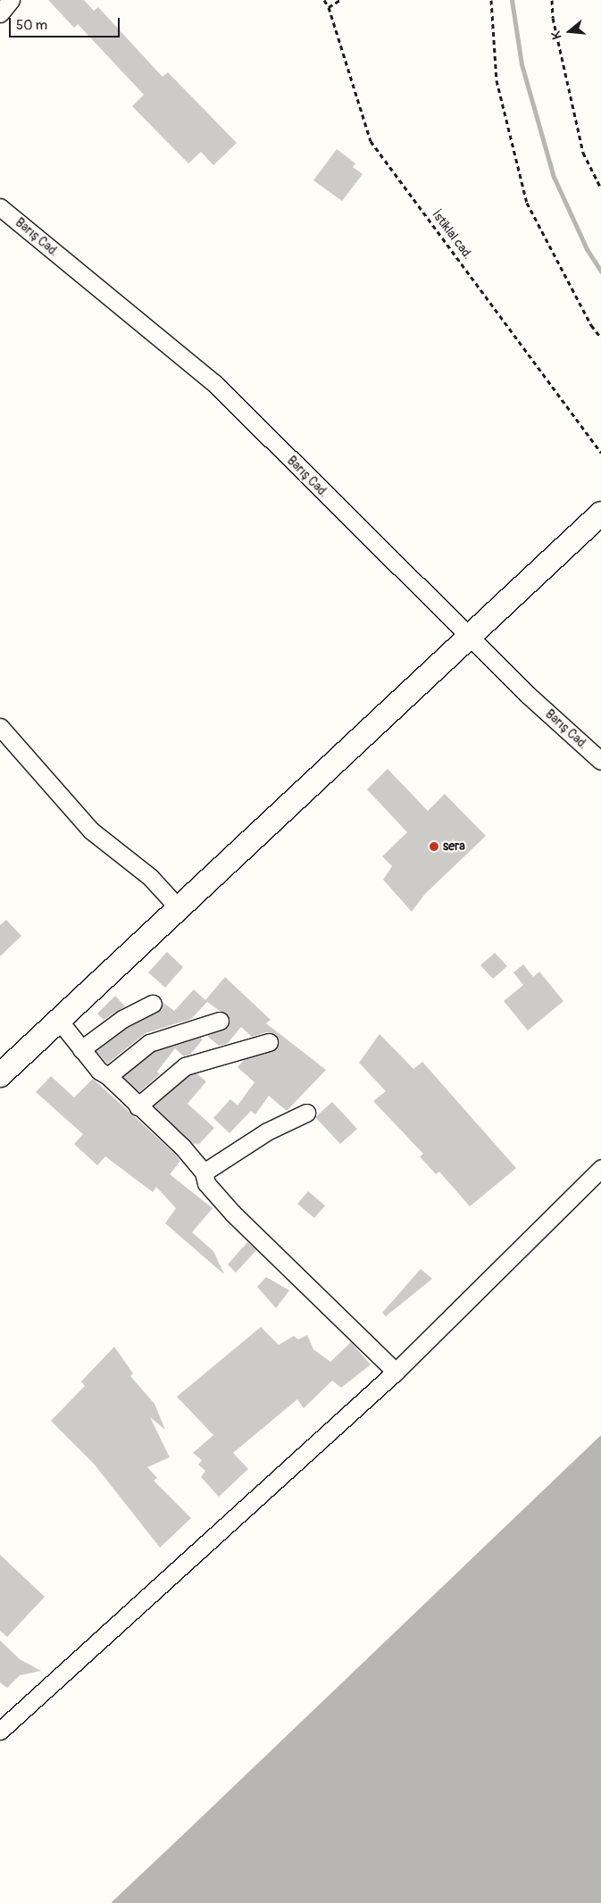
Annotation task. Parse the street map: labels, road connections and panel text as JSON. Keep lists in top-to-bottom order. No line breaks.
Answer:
{"streets":{"street":["Barış Cad."],"path":["İstiklal cad."]},"places":["sera"],"scale_bar":"50 m","north":"left"}
